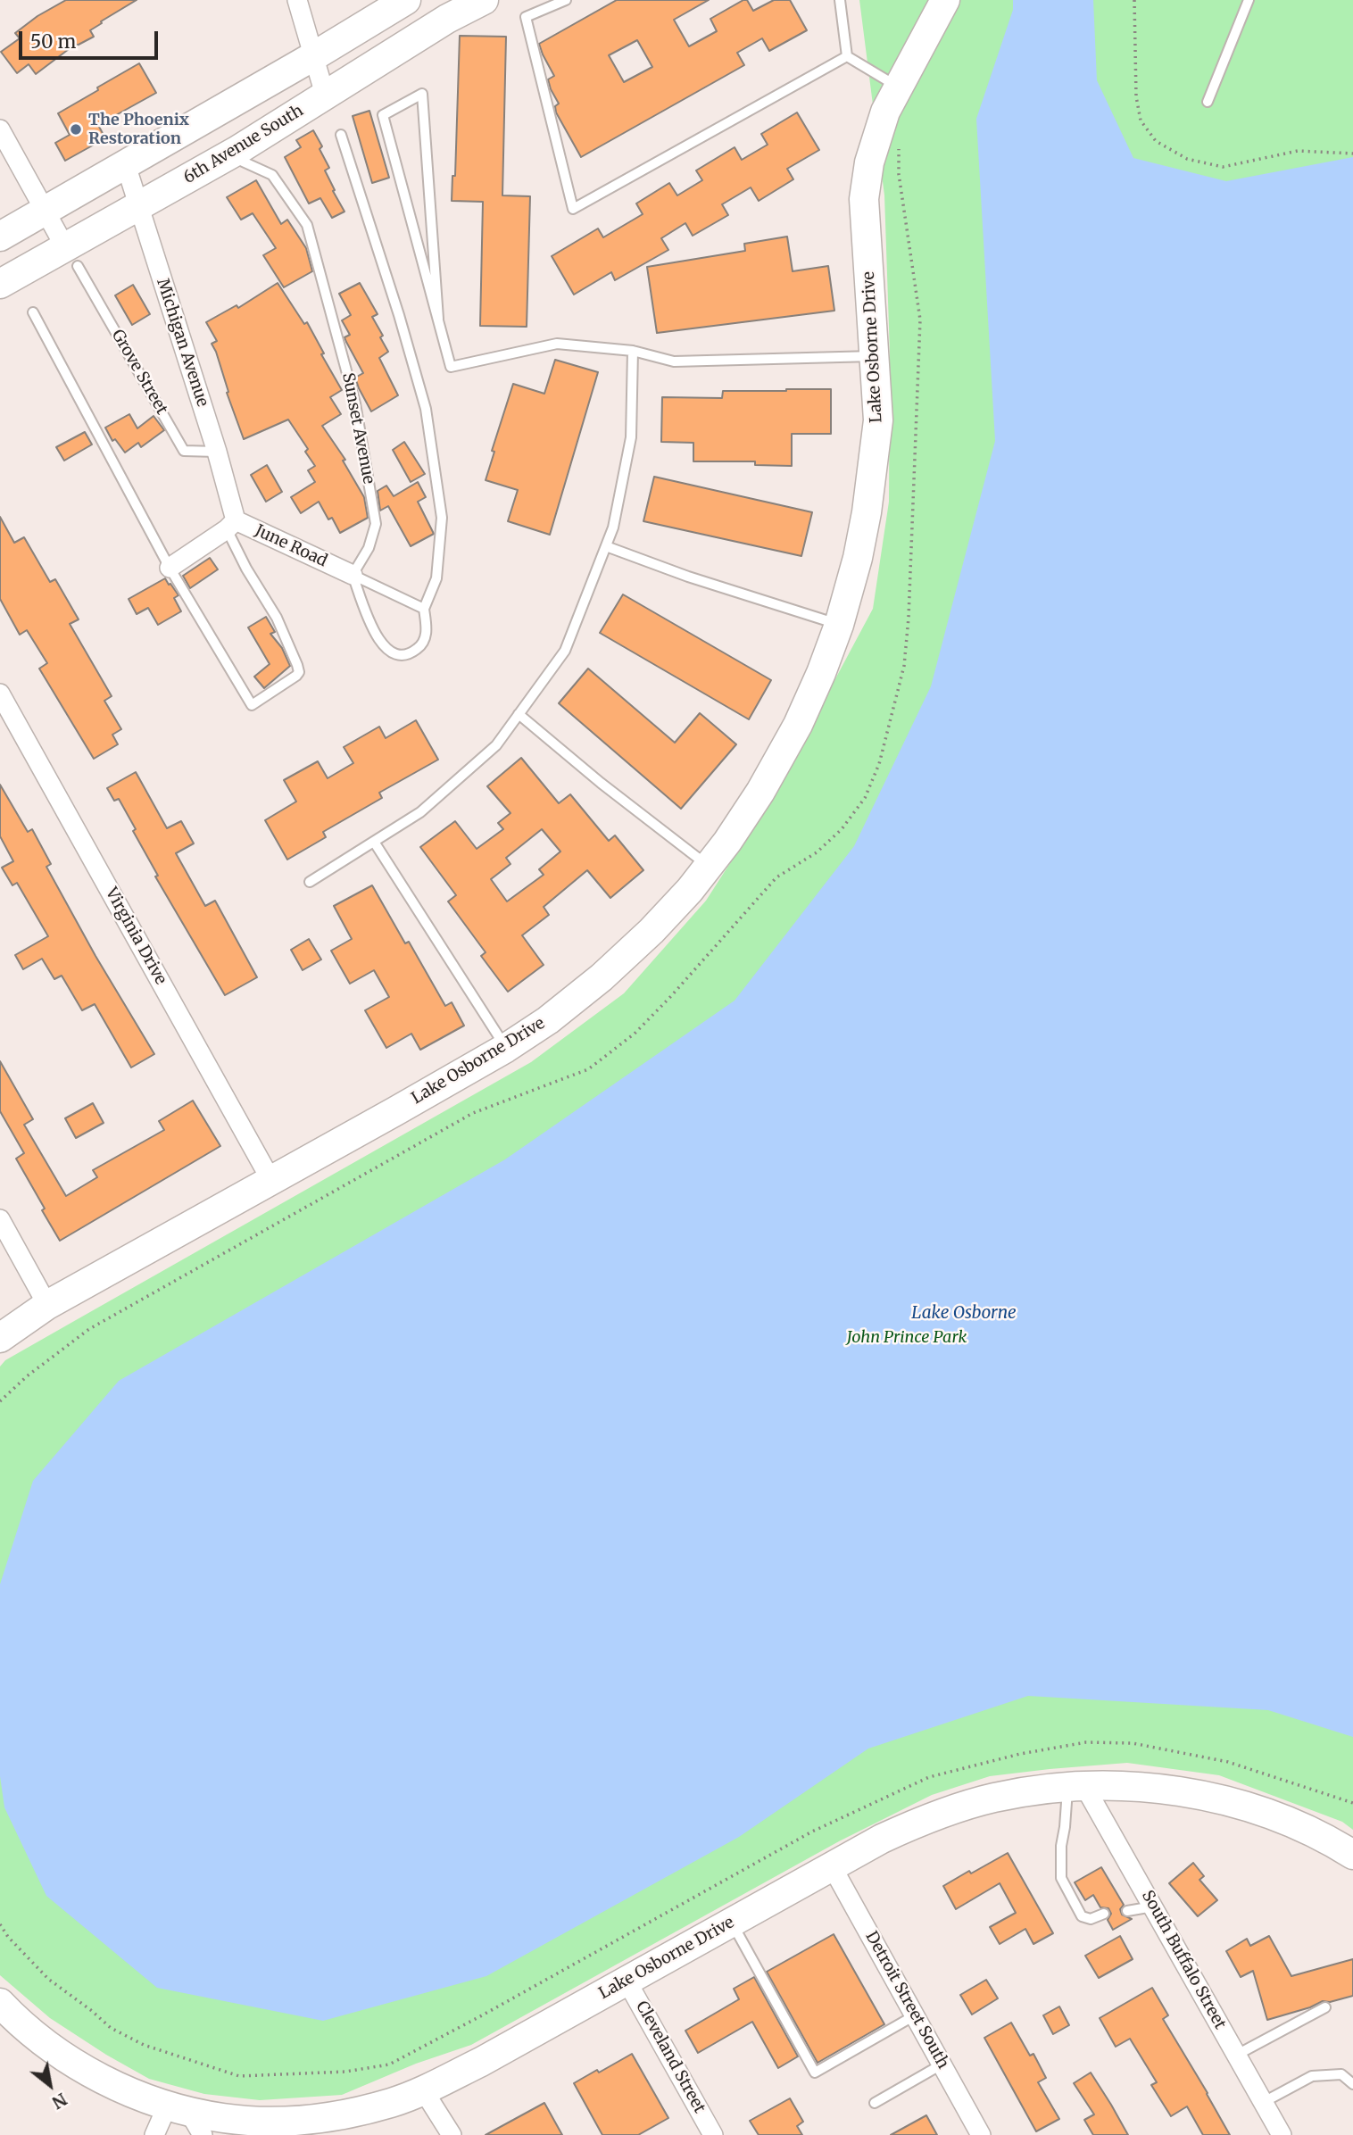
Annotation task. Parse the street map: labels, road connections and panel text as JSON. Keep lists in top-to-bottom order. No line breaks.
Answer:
{"streets":{"street":["6th Avenue South","Michigan Avenue","Lake Osborne Drive","Grove Street","June Road","Virginia Drive","South Buffalo Street","Detroit Street South","Cleveland Street"],"lane":["Sunset Avenue"]},"crossings":[["6th Avenue South","Michigan Avenue"],["6th Avenue South","Grove Street"],["6th Avenue South","Sunset Avenue"],["Michigan Avenue","Grove Street"],["Michigan Avenue","June Road"],["Lake Osborne Drive","Virginia Drive"],["Lake Osborne Drive","South Buffalo Street"],["Lake Osborne Drive","Detroit Street South"],["Lake Osborne Drive","Cleveland Street"],["Sunset Avenue","June Road"]],"water":["Lake Osborne"],"parks":["John Prince Park"],"places":["The Phoenix Restoration"],"scale_bar":"50 m","north":"bottom right"}
